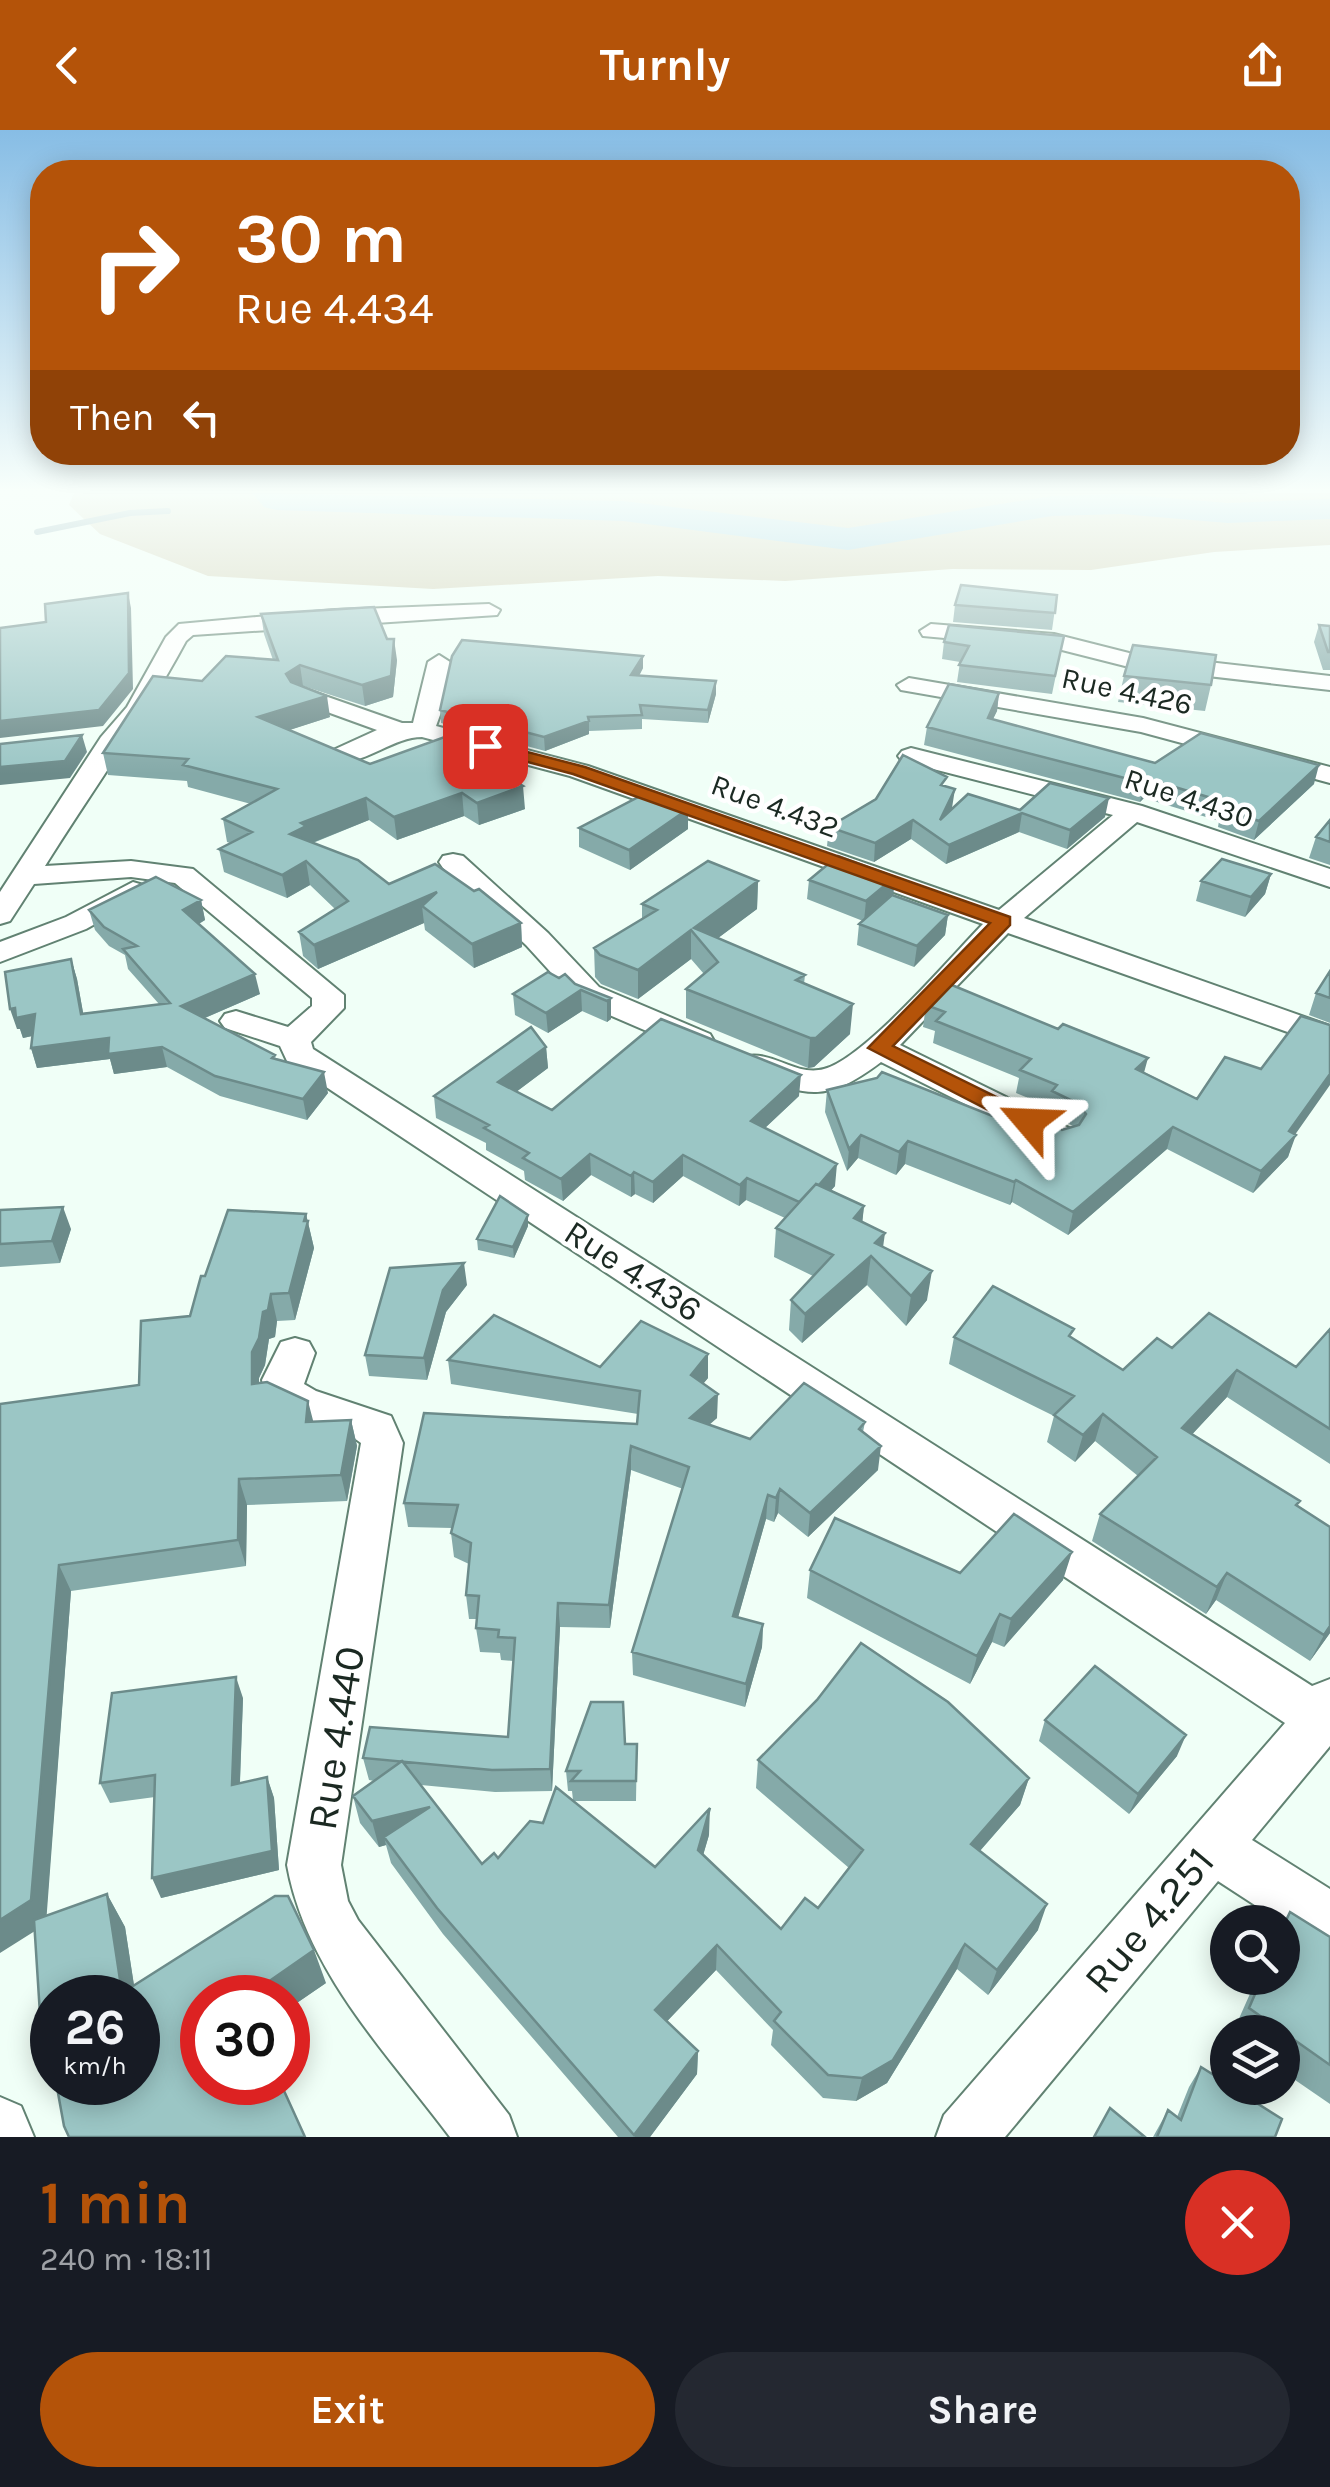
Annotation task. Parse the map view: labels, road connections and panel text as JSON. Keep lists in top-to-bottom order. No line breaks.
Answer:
{"streets":{"street":["Rue 4.426","Rue 4.430","Rue 4.432","Rue 4.436","Rue 4.440","Rue 4.251"]},"crossings":[["Rue 4.436","Rue 4.251"]],"page":{"header":"Turnly","turn":["30 m","Rue 4.434"],"then":"Then","speed":"26 km/h","limit":"30","heading":["1 min","240 m · 18:11"],"buttons":["Exit","Share"]}}
